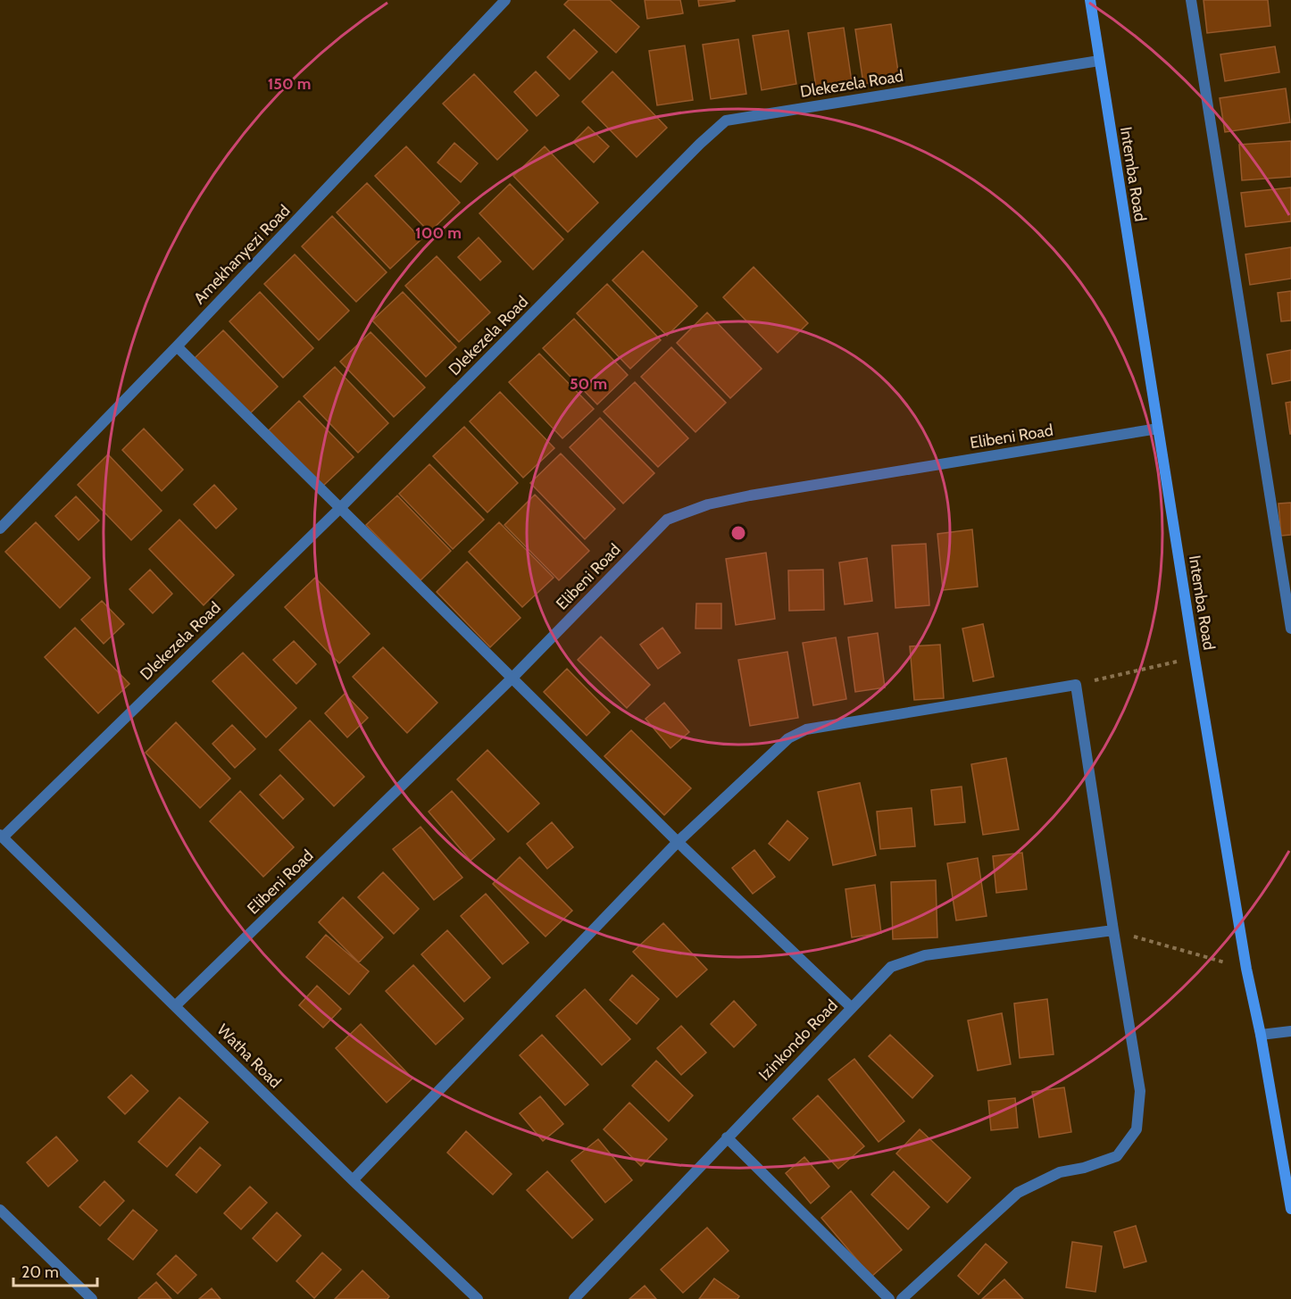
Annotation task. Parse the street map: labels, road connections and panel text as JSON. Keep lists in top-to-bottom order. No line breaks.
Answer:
{"streets":{"street":["Dlekezela Road","Intemba Road","Amekhanyezi Road","Elibeni Road","Izinkondo Road","Watha Road"]},"crossings":[["Dlekezela Road","Intemba Road"],["Dlekezela Road","Watha Road"],["Intemba Road","Elibeni Road"],["Elibeni Road","Watha Road"]],"scale_bar":"20 m","rings":["150 m","100 m","50 m"]}
